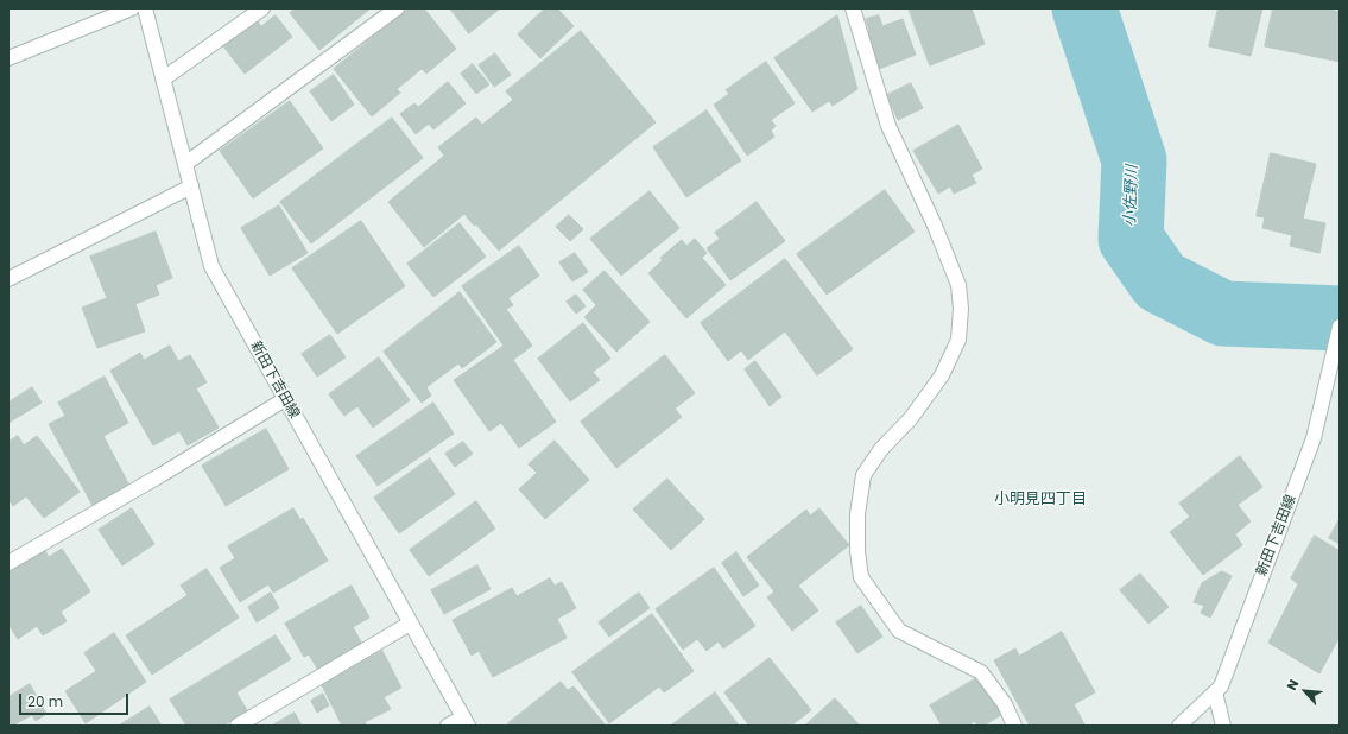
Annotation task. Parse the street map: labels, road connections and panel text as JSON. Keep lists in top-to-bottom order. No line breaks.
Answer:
{"streets":{"main road":["新田下吉田線"]},"districts":["小明見四丁目"],"water":["小佐野川"],"scale_bar":"20 m","north":"top left"}
